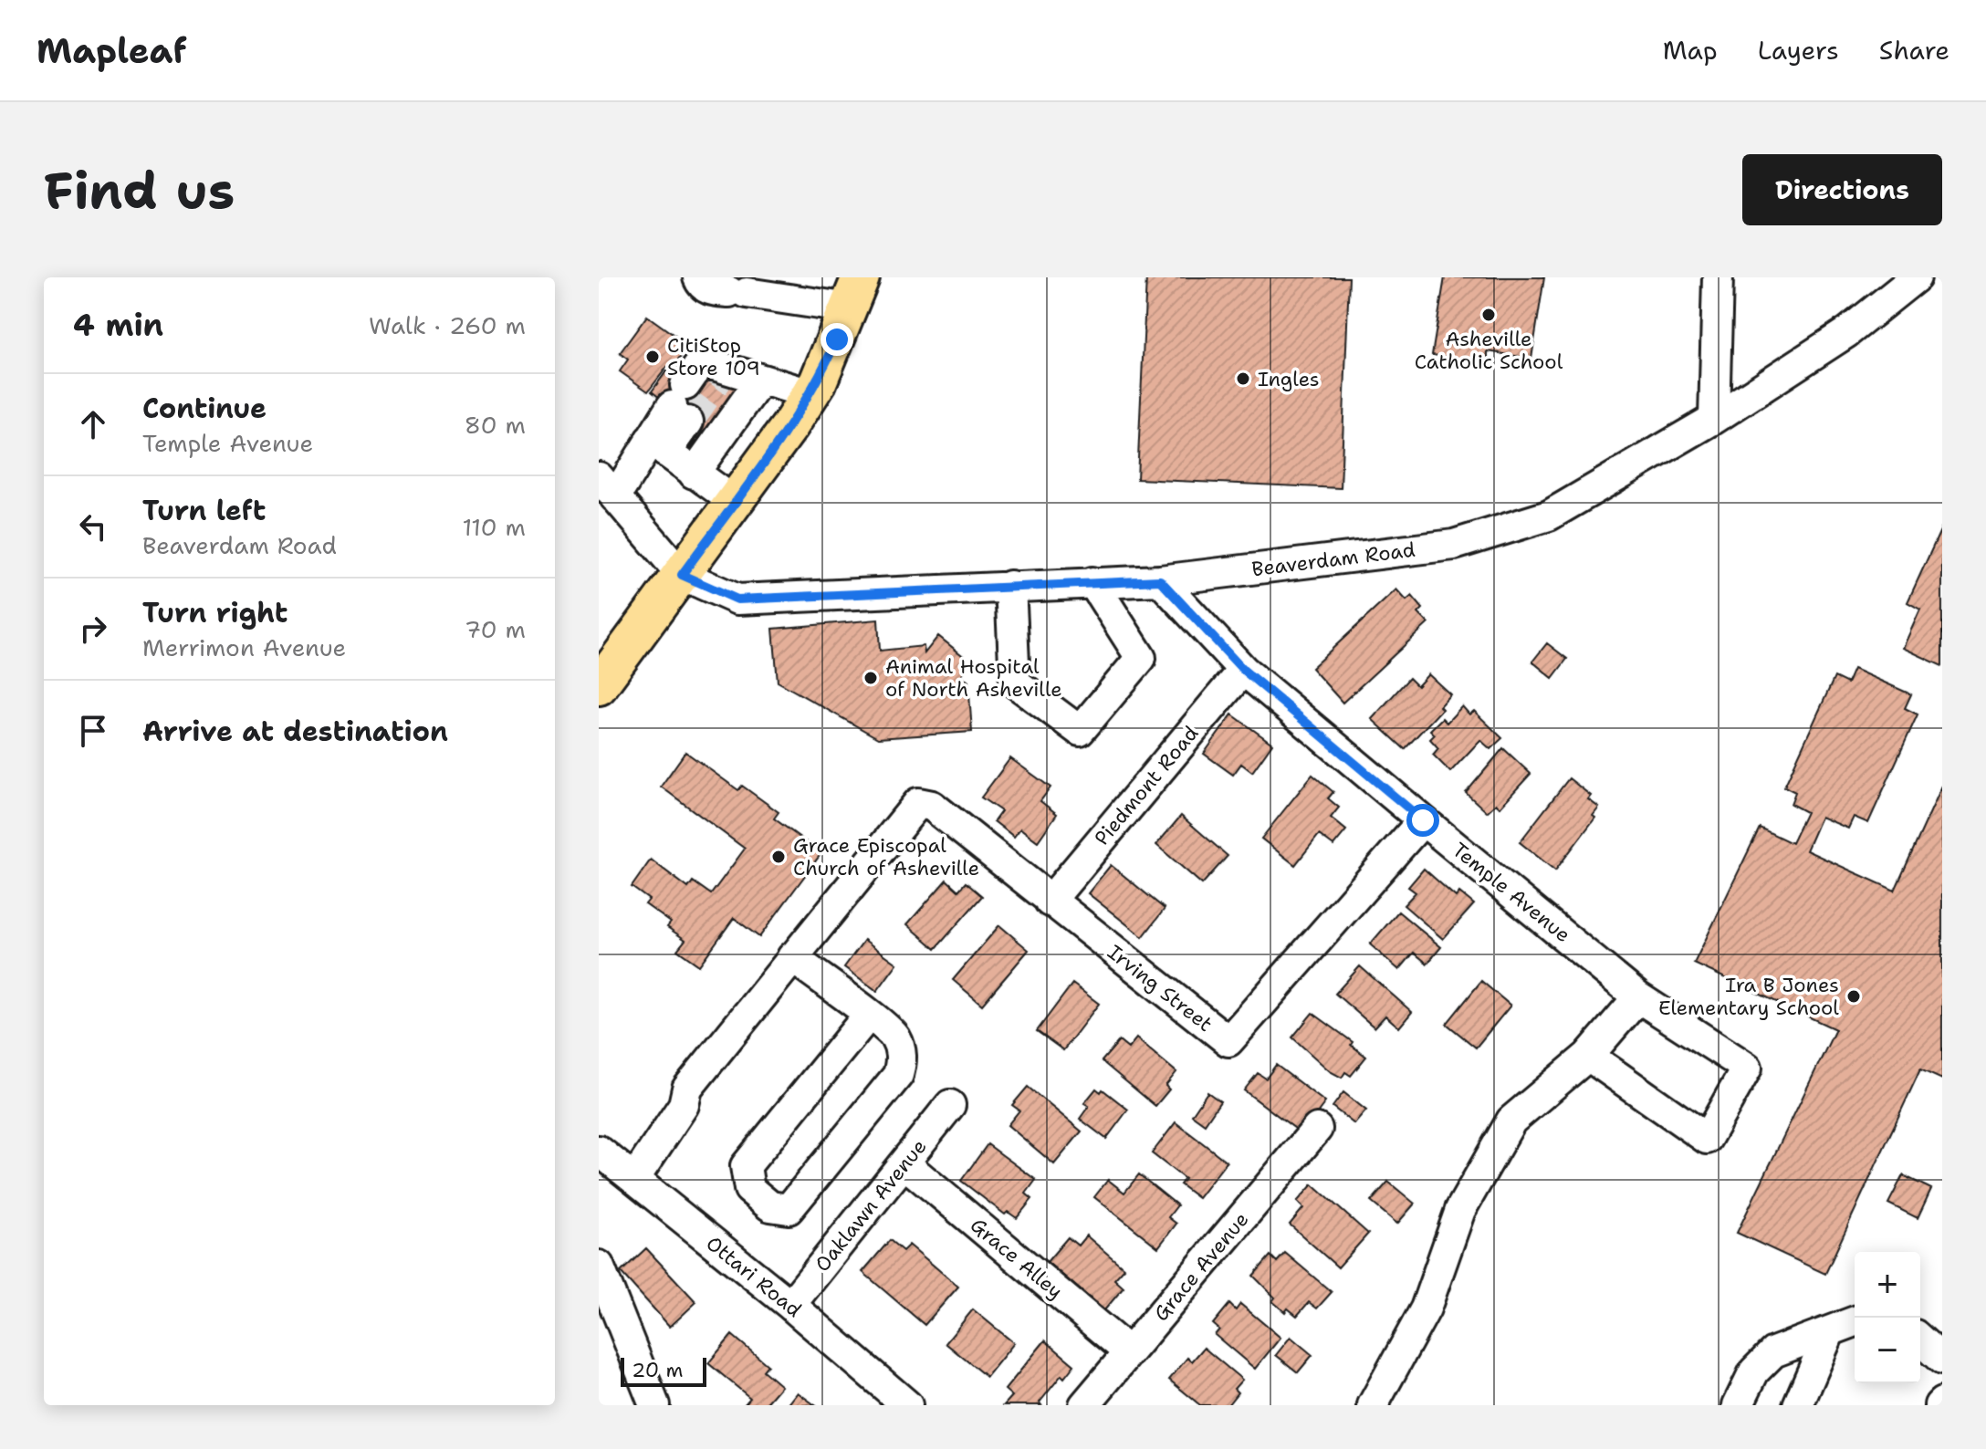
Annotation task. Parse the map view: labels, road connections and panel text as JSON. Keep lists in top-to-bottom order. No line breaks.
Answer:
{"streets":{"street":["Beaverdam Road","Piedmont Road","Temple Avenue","Irving Street","Oaklawn Avenue","Grace Alley","Grace Avenue","Ottari Road"]},"crossings":[["Beaverdam Road","Temple Avenue"],["Piedmont Road","Temple Avenue"],["Piedmont Road","Irving Street"],["Temple Avenue","Irving Street"],["Oaklawn Avenue","Grace Alley"],["Oaklawn Avenue","Ottari Road"],["Grace Alley","Grace Avenue"]],"places":["Asheville Catholic School","CitiStop Store 109","Ingles","Animal Hospital of North Asheville","Grace Episcopal Church of Asheville","Ira B Jones Elementary School"],"scale_bar":"20 m","page":{"header":"Mapleaf","nav":["Map","Layers","Share"],"buttons":"Directions","title":"Find us","heading":["4 min","Walk · 260 m"],"list":[["Continue","Temple Avenue","80 m"],["Turn left","Beaverdam Road","110 m"],["Turn right","Merrimon Avenue","70 m"],"Arrive at destination"],"map_buttons":["+","−"],"scale":"20 m"}}
